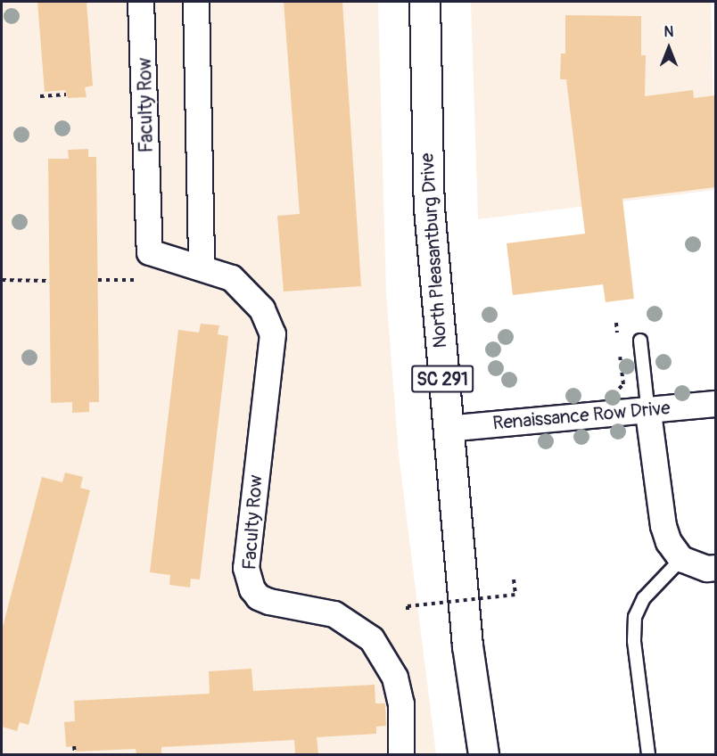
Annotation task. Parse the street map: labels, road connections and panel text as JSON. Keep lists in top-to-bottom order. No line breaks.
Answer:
{"streets":{"main road":["North Pleasantburg Drive","SC 291"],"street":["Faculty Row","Renaissance Row Drive"]},"crossings":[["North Pleasantburg Drive","Renaissance Row Drive"]],"north":"top"}
